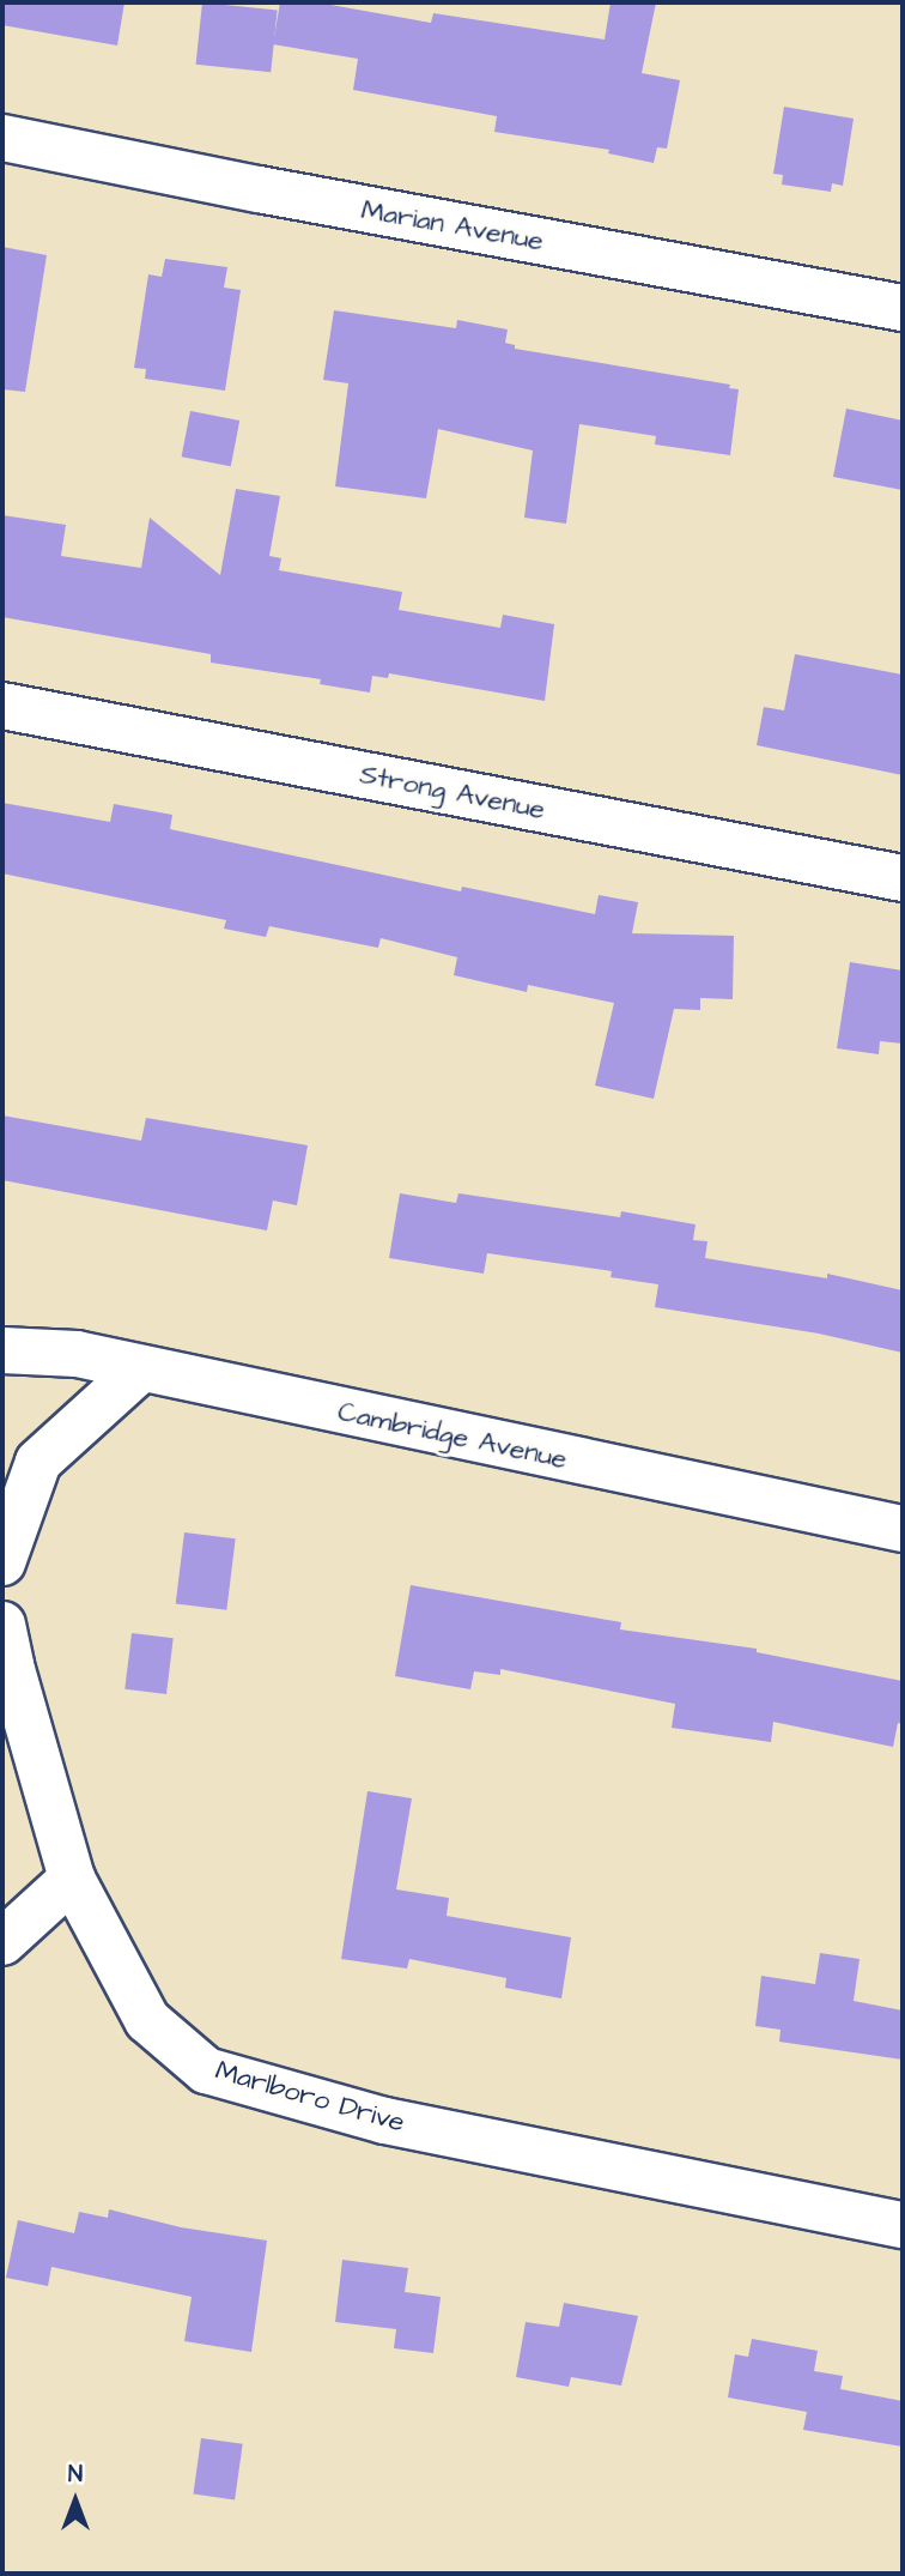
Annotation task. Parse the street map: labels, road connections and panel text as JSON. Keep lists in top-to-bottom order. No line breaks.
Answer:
{"streets":{"street":["Marian Avenue","Strong Avenue","Cambridge Avenue","Marlboro Drive"]},"north":"top"}
